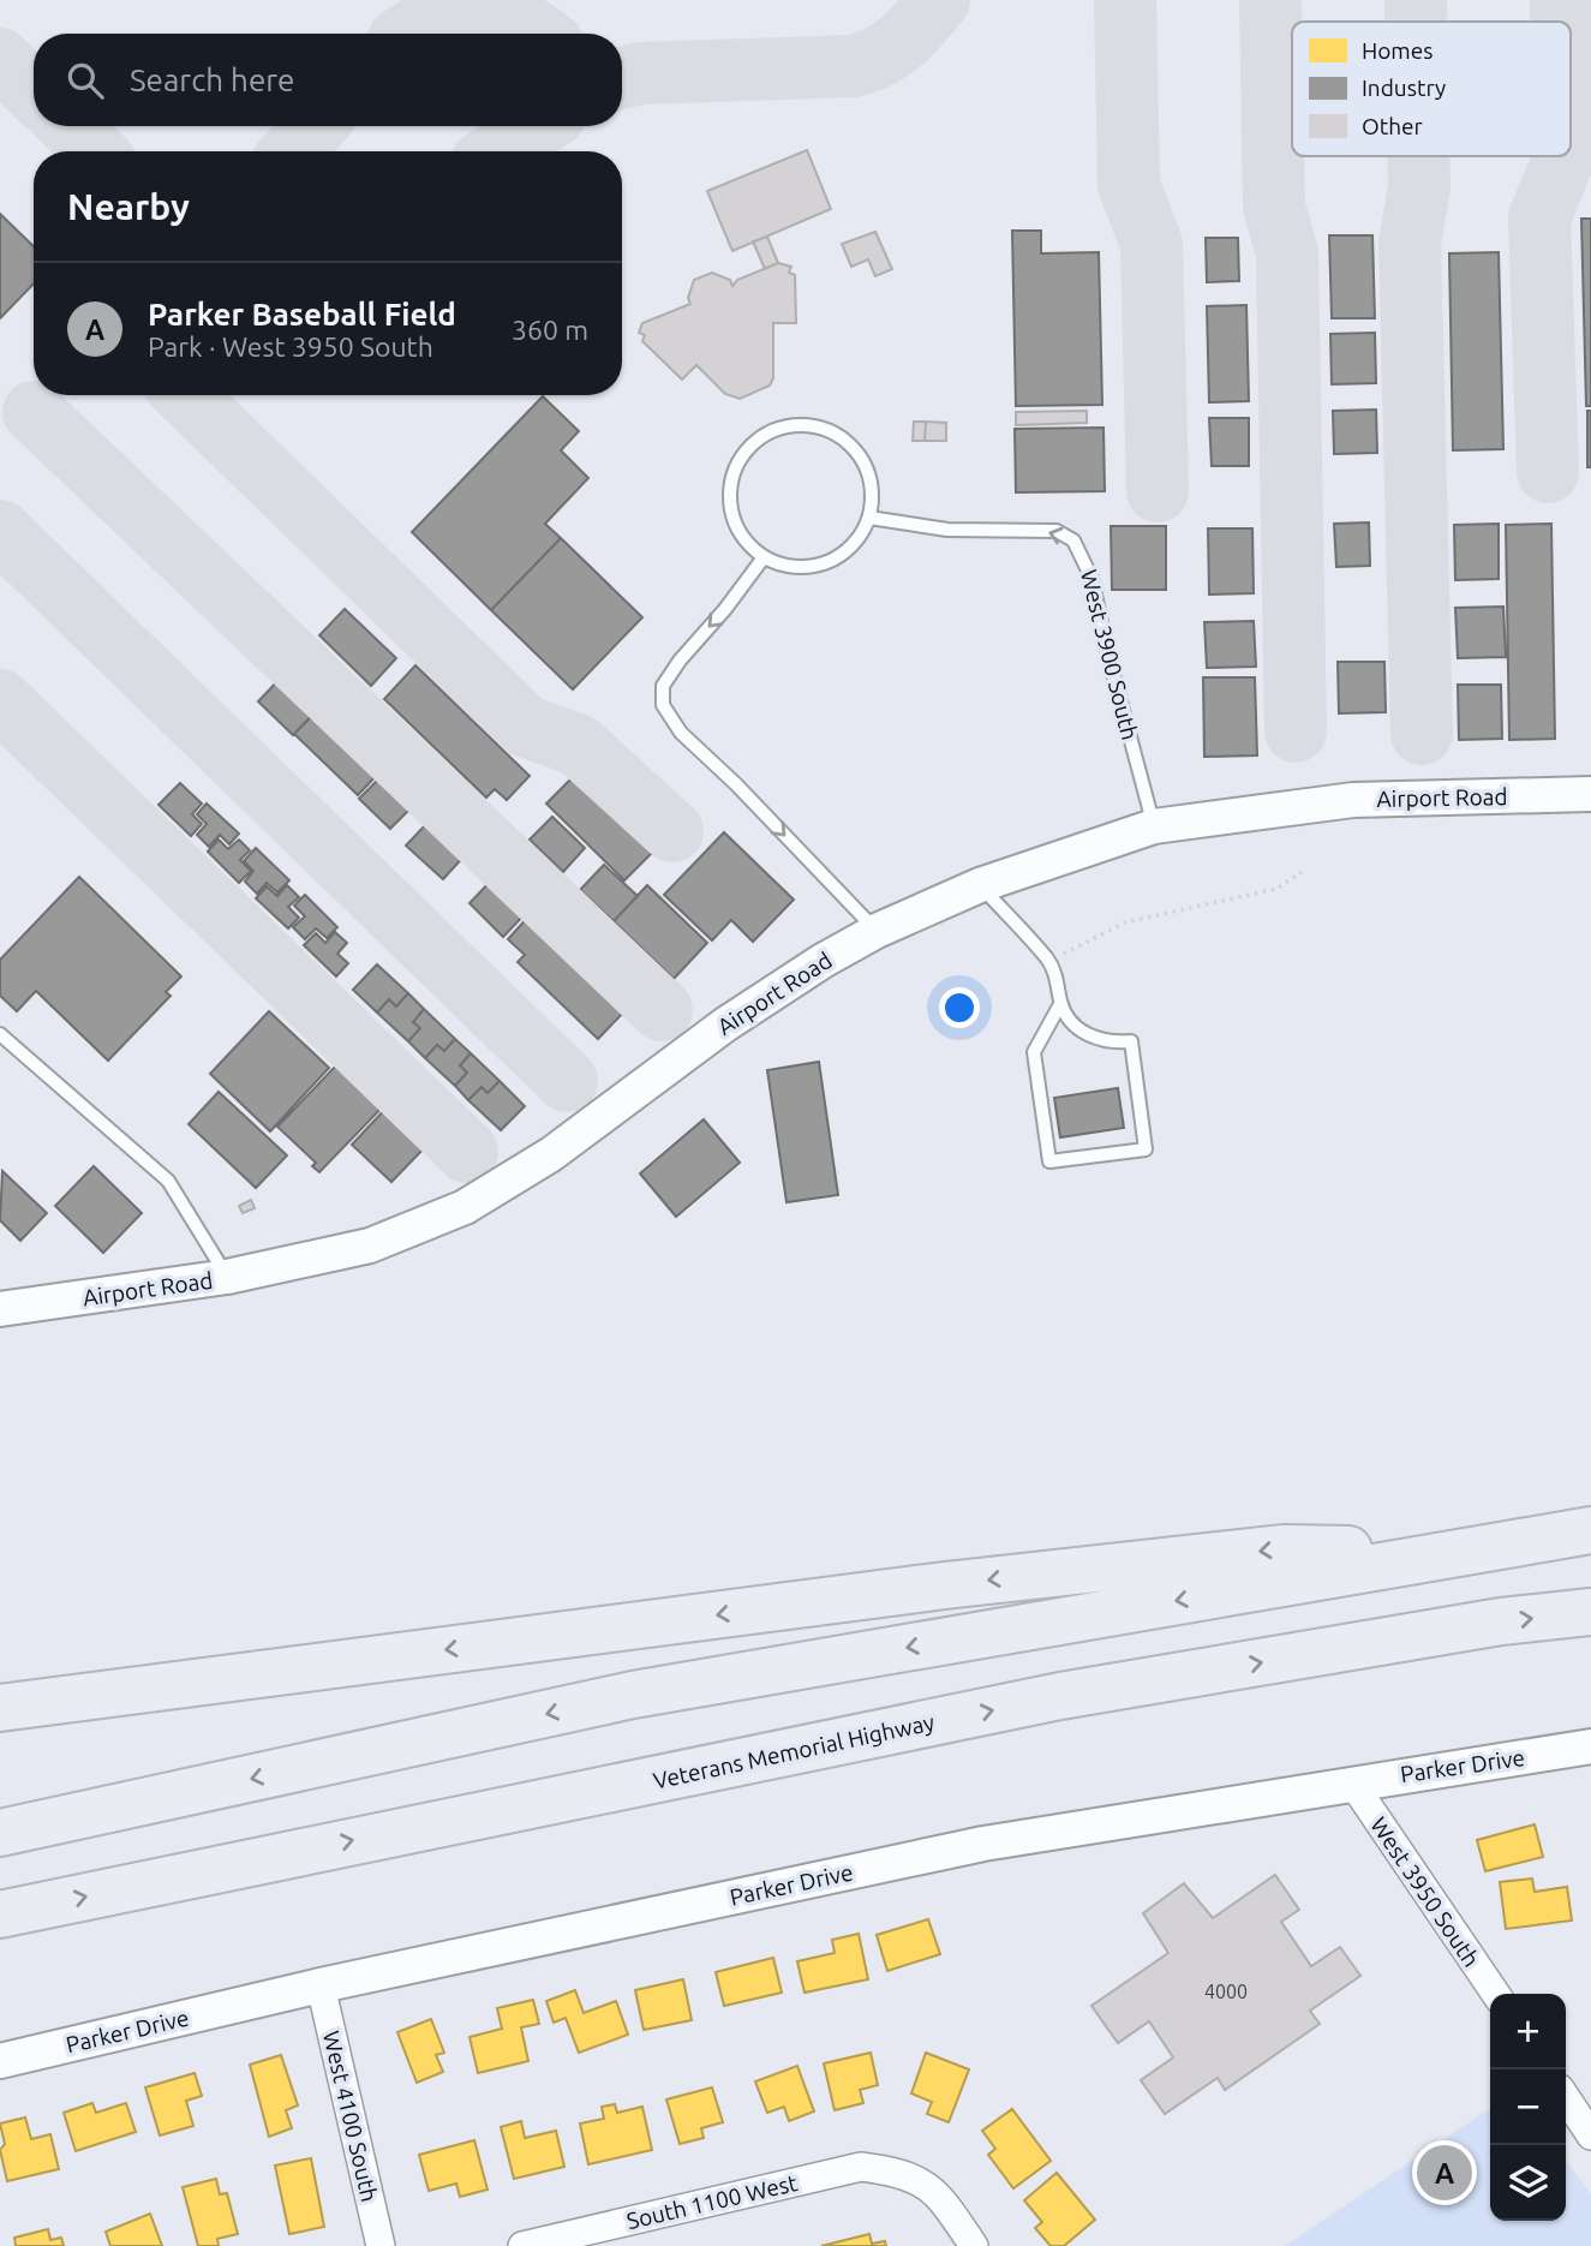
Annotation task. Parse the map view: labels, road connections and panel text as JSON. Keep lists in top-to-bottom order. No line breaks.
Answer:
{"streets":{"highway":["Veterans Memorial Highway"],"street":["Airport Road","Parker Drive","West 3950 South","West 4100 South","South 1100 West"],"lane":["West 3900 South"]},"crossings":[["West 3900 South","Airport Road"],["Parker Drive","West 3950 South"],["Parker Drive","West 4100 South"]],"one_way":["West 3900 South"],"house_numbers":["4000"],"legend":["Homes","Industry","Other"],"page":{"search":"Search here","heading":"Nearby","list":[{"mark":"A","name":"Parker Baseball Field","note":"Park · West 3950 South","value":"360 m"}],"map_buttons":["+","−"],"pins":"A"}}
